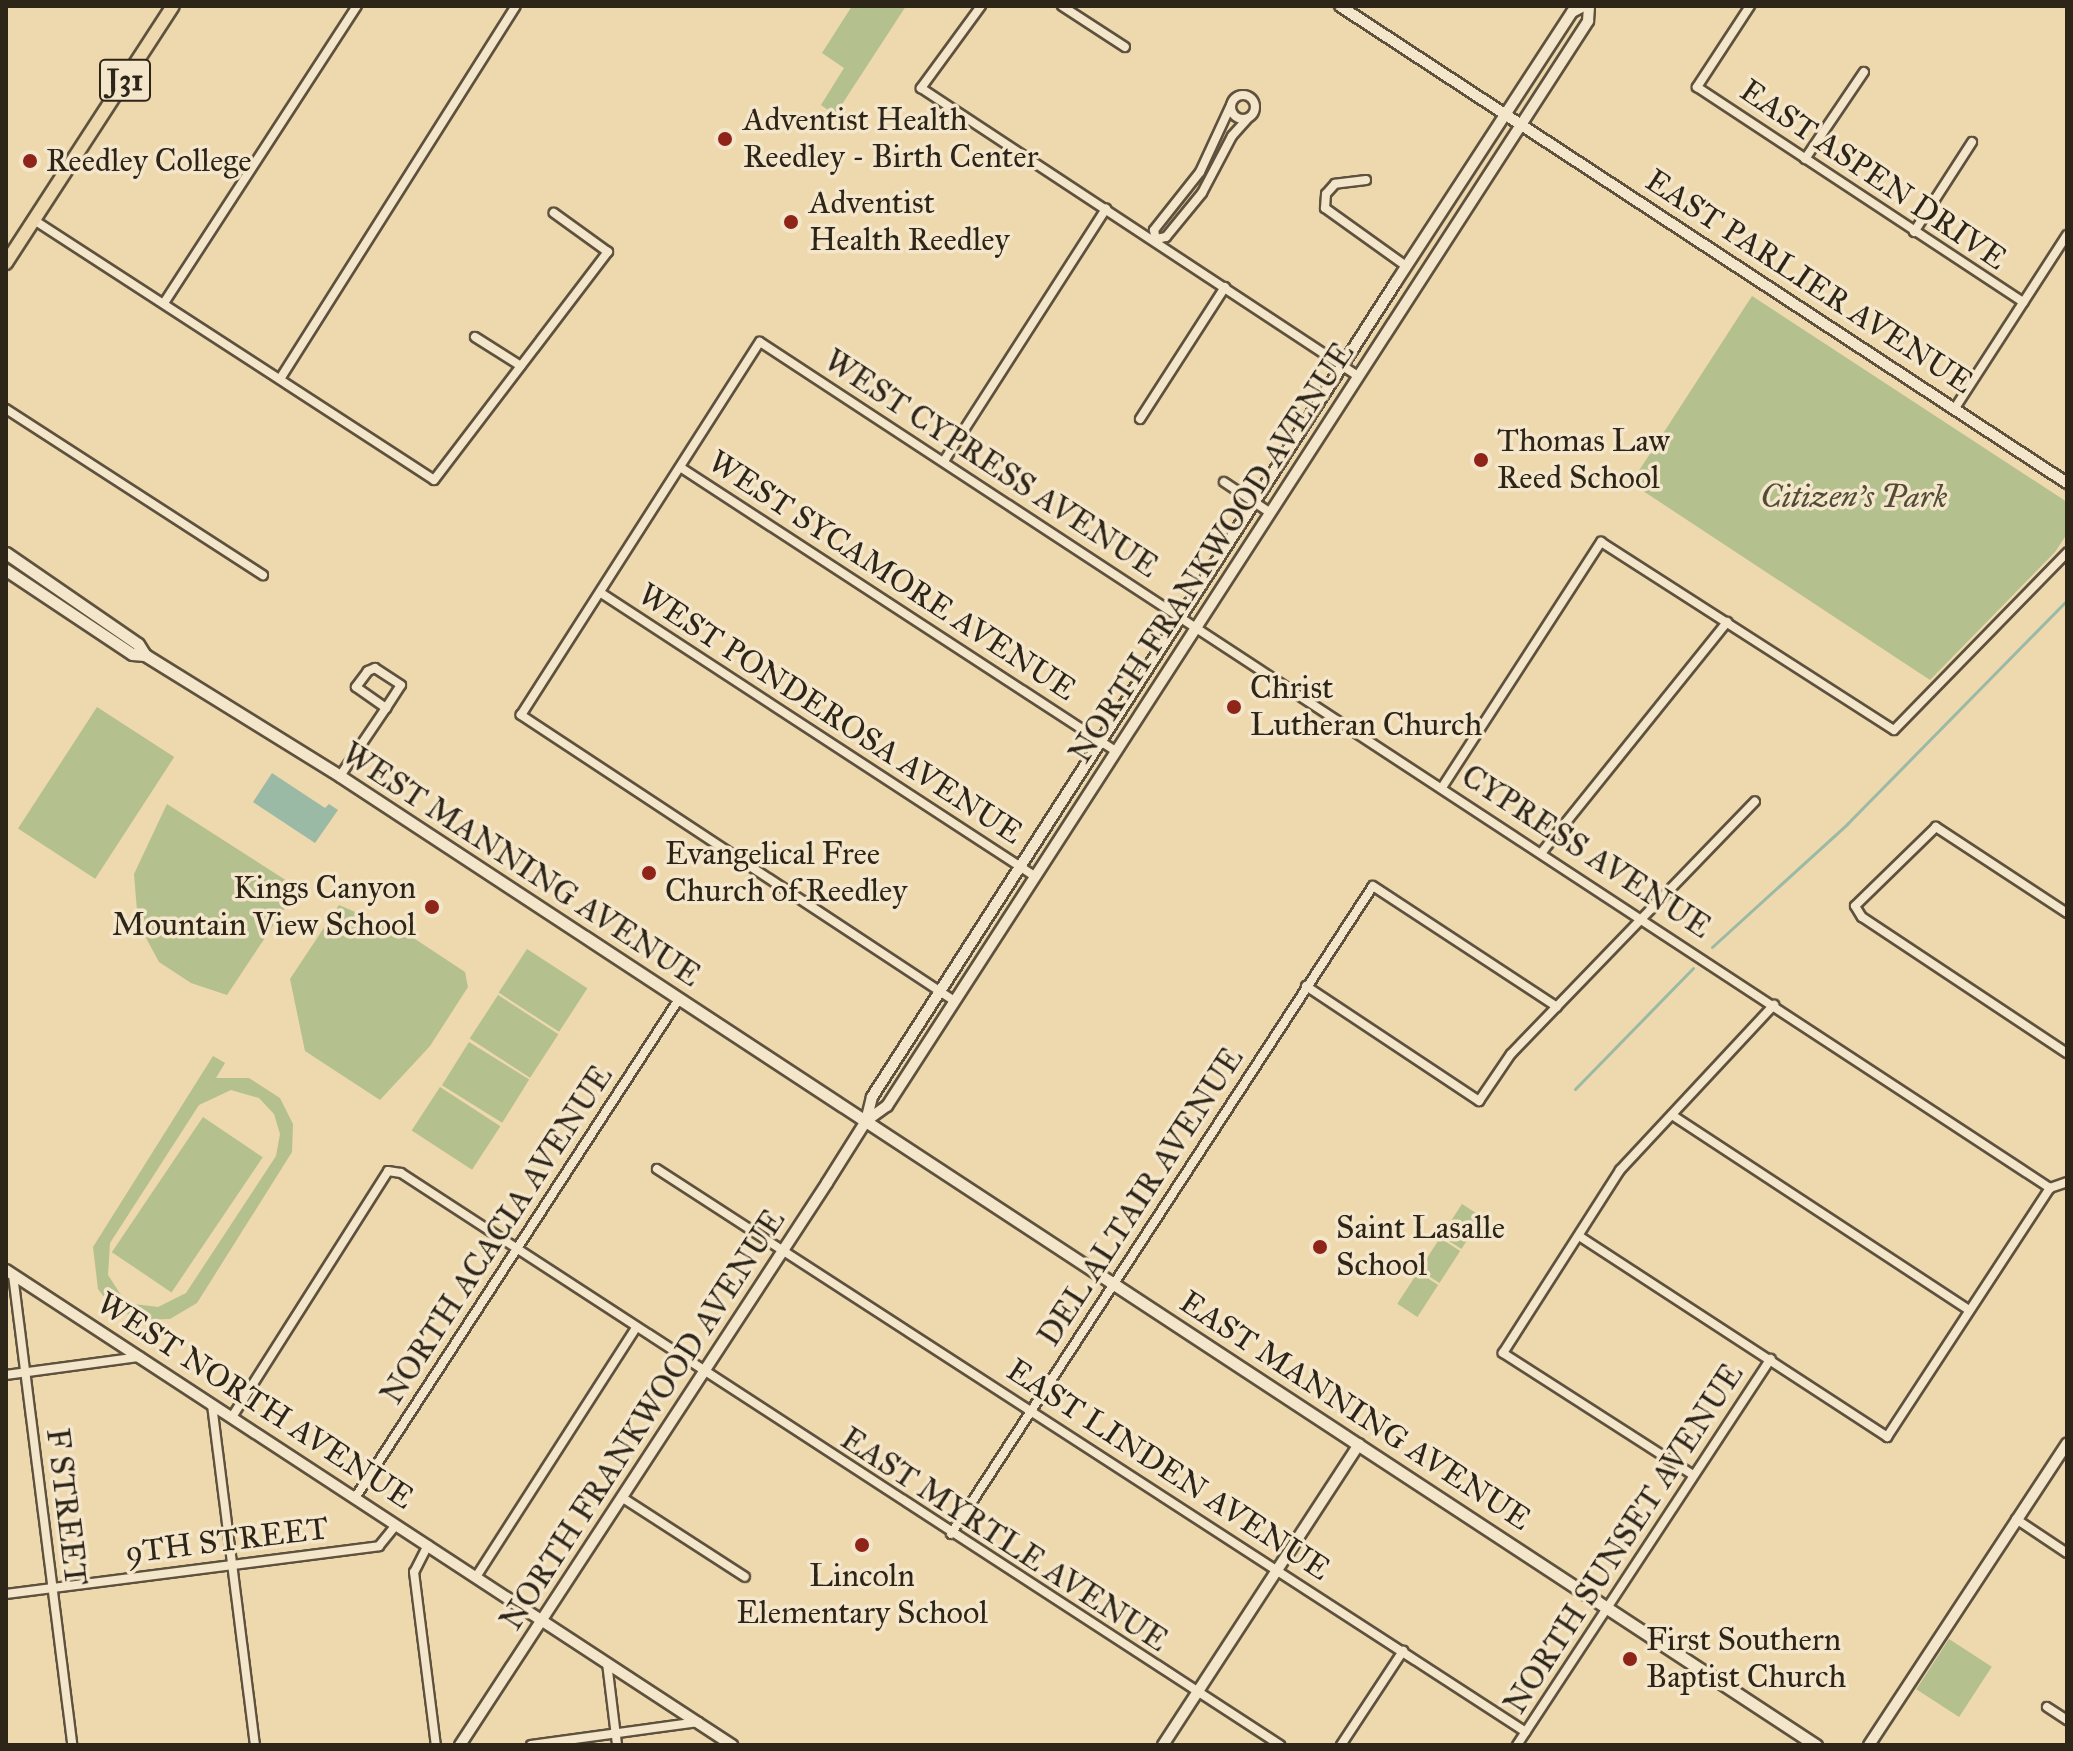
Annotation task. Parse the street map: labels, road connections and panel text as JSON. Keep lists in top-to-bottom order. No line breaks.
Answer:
{"streets":{"main road":["J31","WEST MANNING AVENUE","EAST MANNING AVENUE"],"street":["EAST ASPEN DRIVE","EAST PARLIER AVENUE","WEST CYPRESS AVENUE","NORTH FRANKWOOD AVENUE","WEST SYCAMORE AVENUE","WEST PONDEROSA AVENUE","CYPRESS AVENUE","DEL ALTAIR AVENUE","NORTH ACACIA AVENUE","WEST NORTH AVENUE","EAST LINDEN AVENUE","F STREET","NORTH SUNSET AVENUE","EAST MYRTLE AVENUE","9TH STREET"]},"crossings":[["EAST PARLIER AVENUE","NORTH FRANKWOOD AVENUE"],["WEST CYPRESS AVENUE","NORTH FRANKWOOD AVENUE"],["WEST CYPRESS AVENUE","WEST SYCAMORE AVENUE"],["WEST CYPRESS AVENUE","CYPRESS AVENUE"],["NORTH FRANKWOOD AVENUE","WEST SYCAMORE AVENUE"],["NORTH FRANKWOOD AVENUE","WEST PONDEROSA AVENUE"],["NORTH FRANKWOOD AVENUE","CYPRESS AVENUE"],["NORTH FRANKWOOD AVENUE","WEST MANNING AVENUE"],["NORTH FRANKWOOD AVENUE","WEST NORTH AVENUE"],["NORTH FRANKWOOD AVENUE","EAST MANNING AVENUE"],["NORTH FRANKWOOD AVENUE","EAST LINDEN AVENUE"],["NORTH FRANKWOOD AVENUE","EAST MYRTLE AVENUE"],["WEST MANNING AVENUE","NORTH ACACIA AVENUE"],["WEST MANNING AVENUE","EAST MANNING AVENUE"],["DEL ALTAIR AVENUE","EAST MANNING AVENUE"],["DEL ALTAIR AVENUE","EAST LINDEN AVENUE"],["DEL ALTAIR AVENUE","EAST MYRTLE AVENUE"],["NORTH ACACIA AVENUE","WEST NORTH AVENUE"],["NORTH ACACIA AVENUE","EAST MYRTLE AVENUE"],["WEST NORTH AVENUE","F STREET"],["WEST NORTH AVENUE","EAST MYRTLE AVENUE"],["WEST NORTH AVENUE","9TH STREET"],["EAST MANNING AVENUE","NORTH SUNSET AVENUE"],["EAST LINDEN AVENUE","NORTH SUNSET AVENUE"],["F STREET","9TH STREET"]],"parks":["Citizen's Park"],"places":["Adventist Health Reedley - Birth Center","Reedley College","Adventist Health Reedley","Thomas Law Reed School","Christ Lutheran Church","Evangelical Free Church of Reedley","Kings Canyon Mountain View School","Saint Lasalle School","Lincoln Elementary School","First Southern Baptist Church"]}
